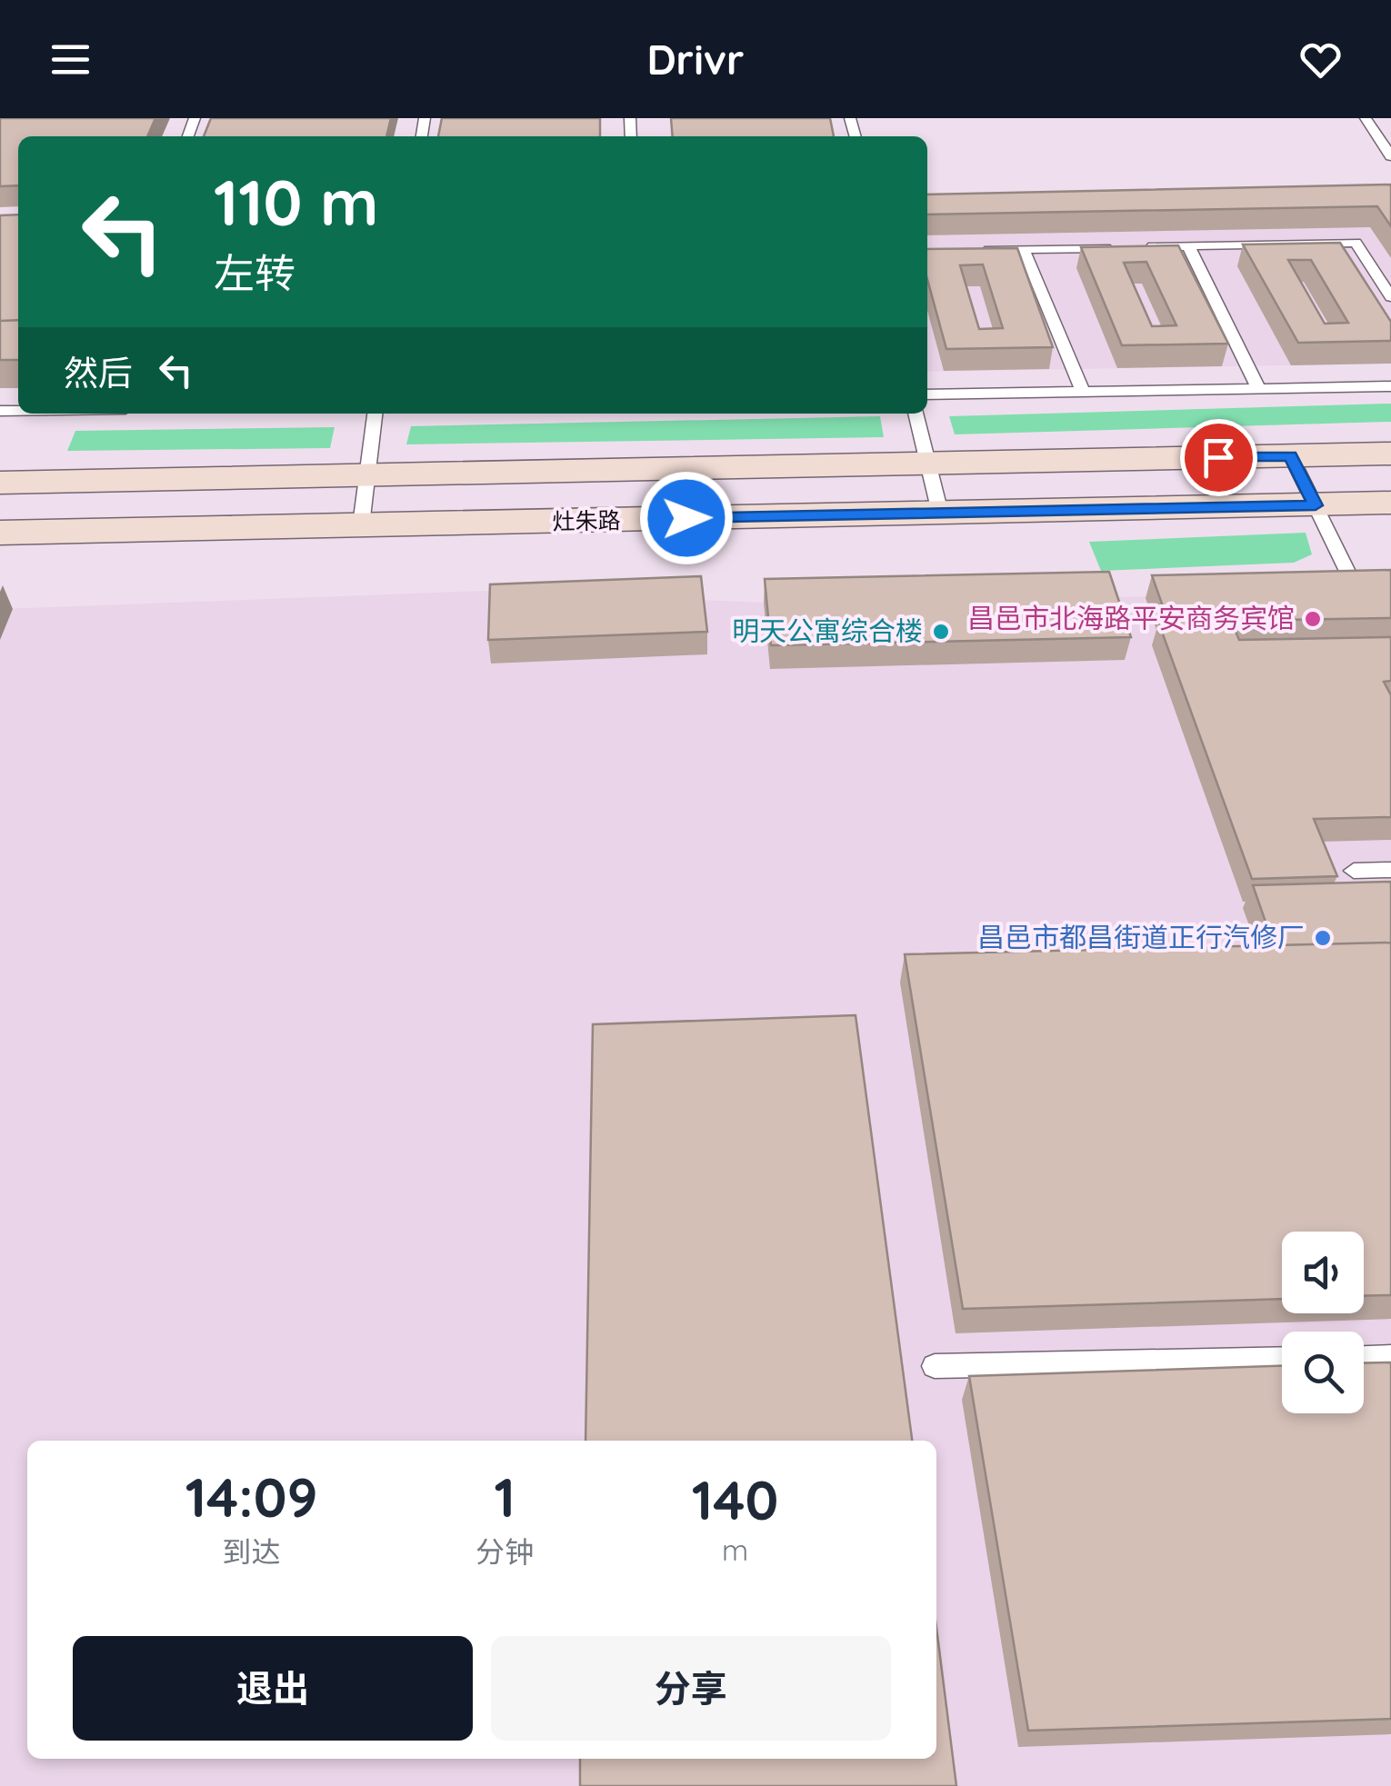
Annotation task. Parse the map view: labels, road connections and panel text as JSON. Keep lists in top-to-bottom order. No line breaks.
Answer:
{"streets":{"main road":["灶朱路"]},"places":["昌邑市北海路平安商务宾馆","明天公寓综合楼","昌邑市都昌街道正行汽修厂"],"page":{"header":"Drivr","turn":["110 m","左转"],"then":"然后","eta":["14:09","到达","1","分钟","140","m"],"buttons":["退出","分享"]}}
